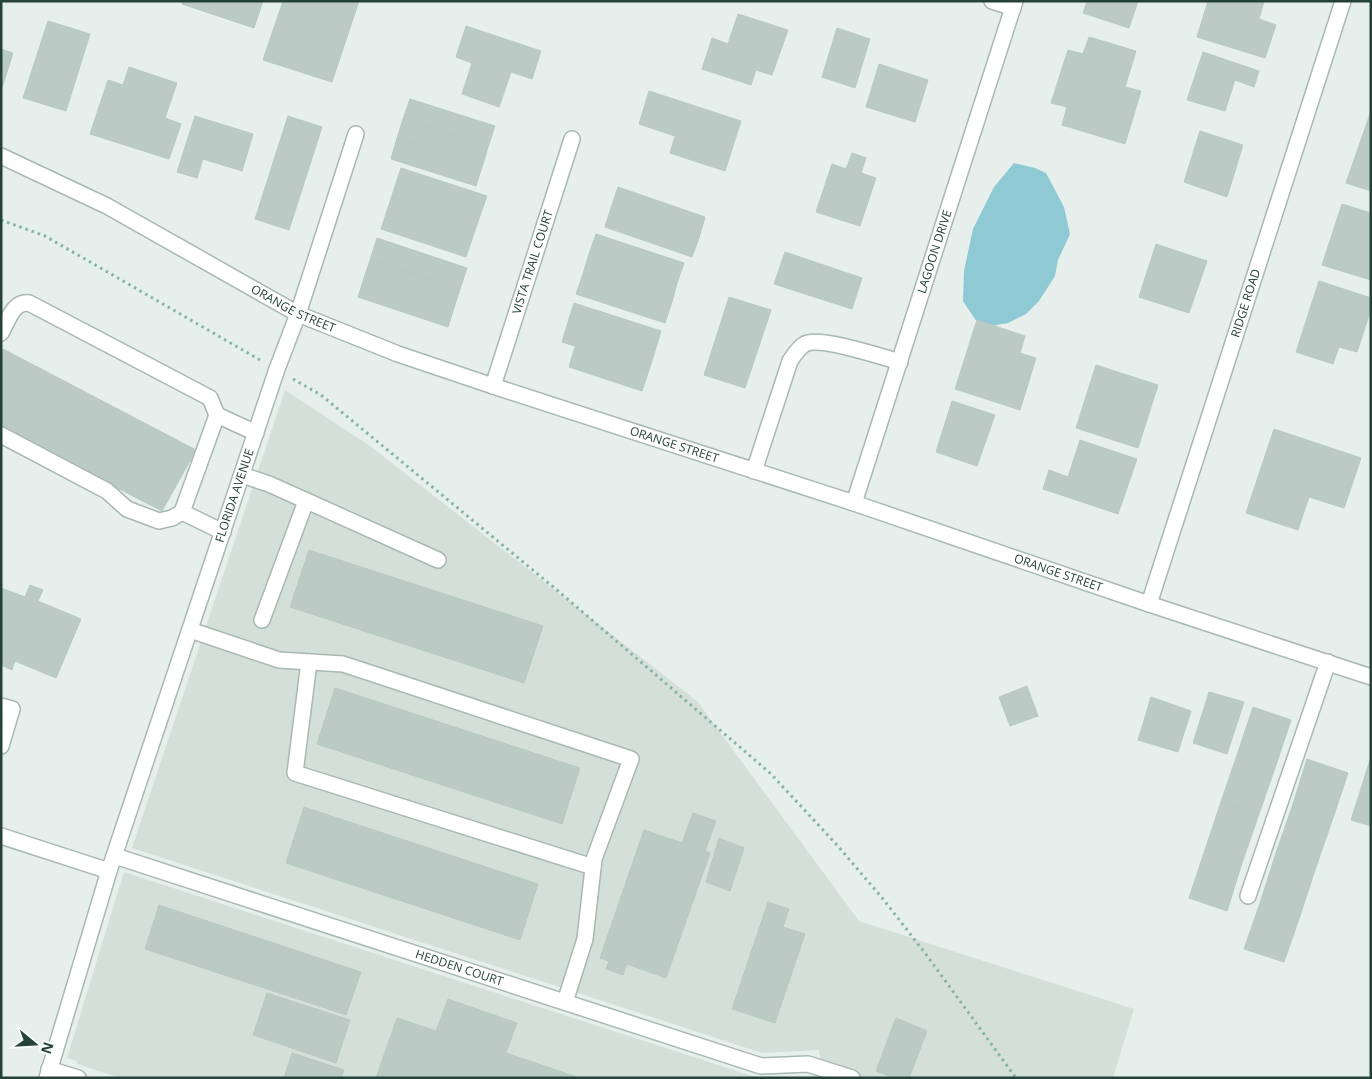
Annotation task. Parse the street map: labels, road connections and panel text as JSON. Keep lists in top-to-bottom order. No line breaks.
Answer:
{"streets":{"street":["LAGOON DRIVE","VISTA TRAIL COURT","RIDGE ROAD","ORANGE STREET","FLORIDA AVENUE","HEDDEN COURT"]},"crossings":[["LAGOON DRIVE","ORANGE STREET"],["VISTA TRAIL COURT","ORANGE STREET"],["RIDGE ROAD","ORANGE STREET"],["ORANGE STREET","FLORIDA AVENUE"],["FLORIDA AVENUE","HEDDEN COURT"]],"north":"right"}
